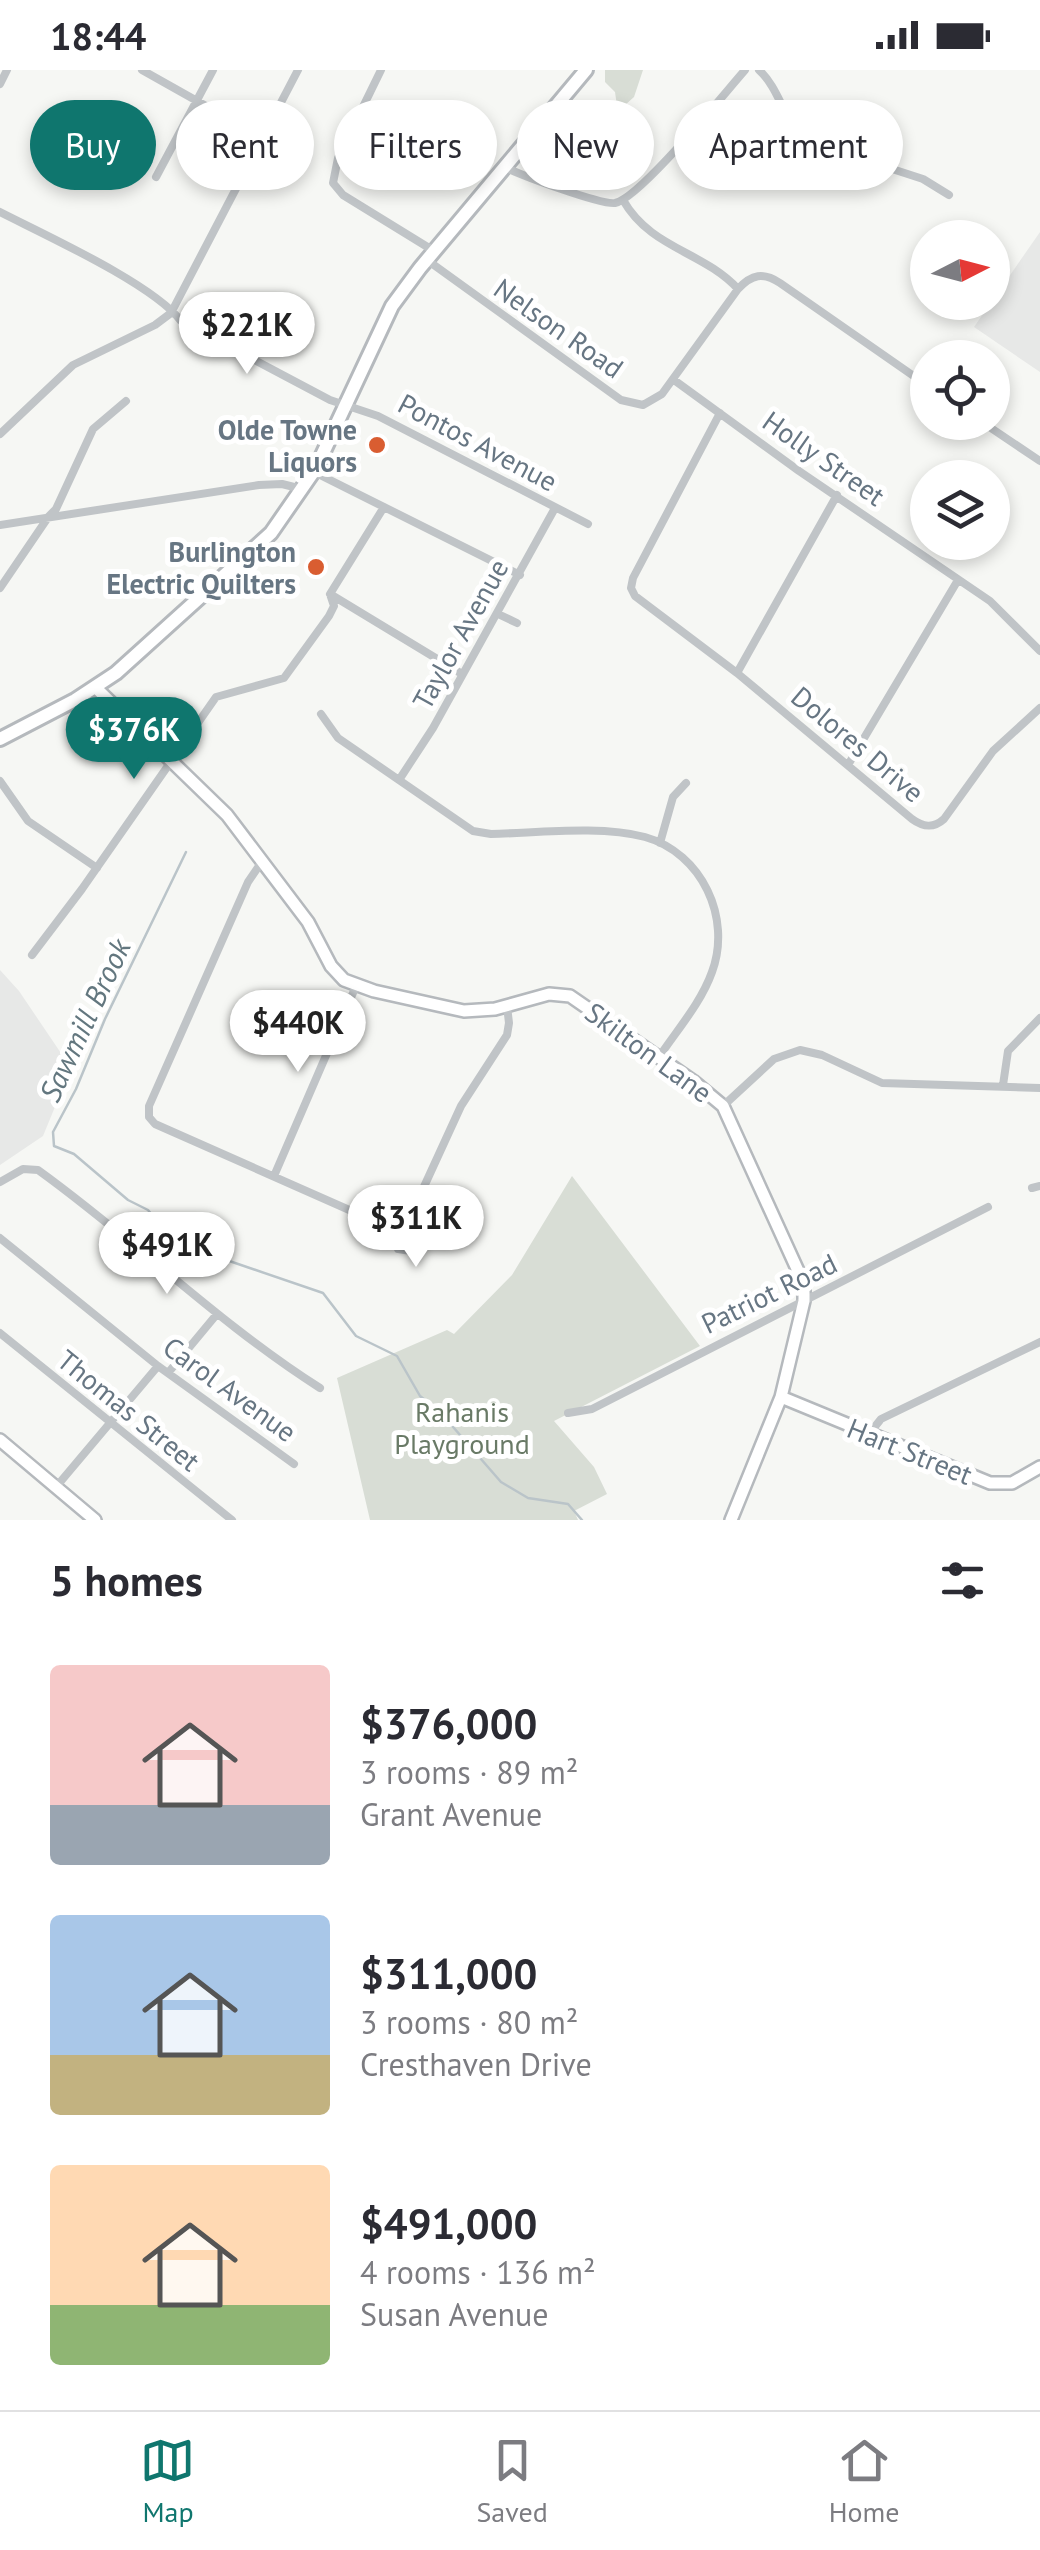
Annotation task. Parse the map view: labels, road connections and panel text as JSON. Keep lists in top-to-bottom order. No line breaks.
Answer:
{"streets":{"street":["Nelson Road","Pontos Avenue","Holly Street","Taylor Avenue","Dolores Drive","Skilton Lane","Patriot Road","Carol Avenue","Thomas Street","Hart Street"]},"crossings":[["Nelson Road","Holly Street"],["Pontos Avenue","Taylor Avenue"],["Holly Street","Dolores Drive"],["Skilton Lane","Patriot Road"],["Skilton Lane","Hart Street"]],"water":["Sawmill Brook"],"parks":["Rahanis Playground"],"places":["Olde Towne Liquors","Burlington Electric Quilters"],"north":"right","page":{"status":"18:44","chip":["Buy","Rent","Filters","New","Apartment"],"price":["$221K","$376K","$440K","$311K","$491K"],"heading":"5 homes","list":[{"name":"$376,000","note":"3 rooms · 89 m² · Grant Avenue"},{"name":"$311,000","note":"3 rooms · 80 m² · Cresthaven Drive"},{"name":"$491,000","note":"4 rooms · 136 m² · Susan Avenue"}],"tabs":["Map","Saved","Home"]}}
